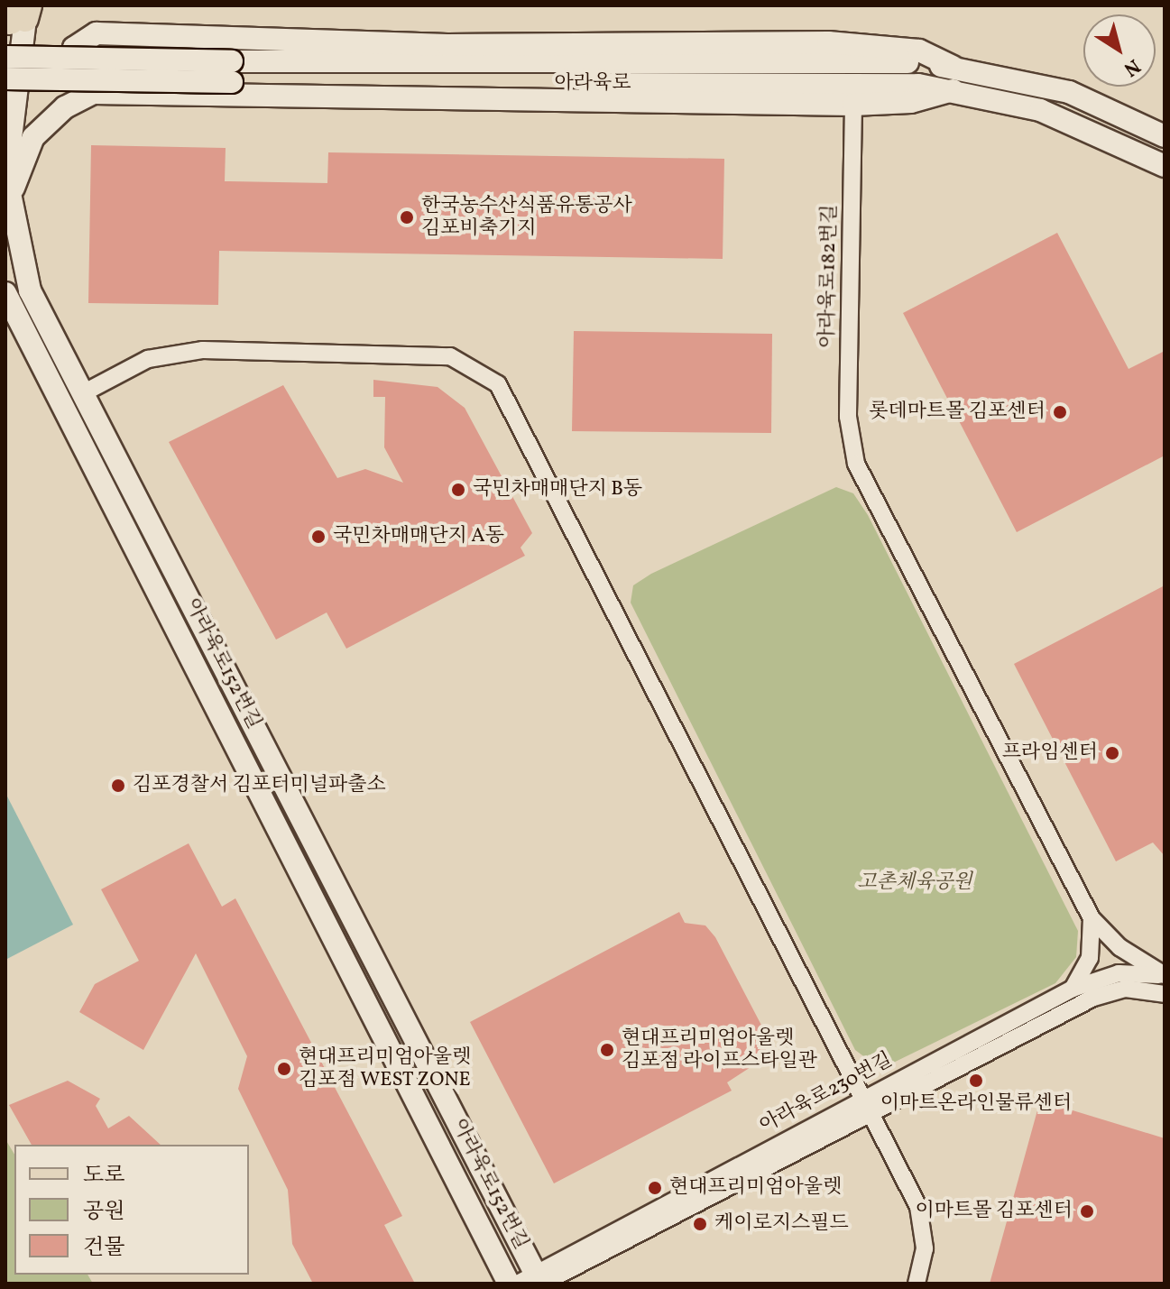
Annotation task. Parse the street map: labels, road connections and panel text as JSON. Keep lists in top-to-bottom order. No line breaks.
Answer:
{"streets":{"street":["아라육로","아라육로182번길","아라육로152번길","아라육로230번길"]},"crossings":[["아라육로152번길","아라육로230번길"]],"parks":["고촌체육공원"],"places":["한국농수산식품유통공사 김포비축기지","롯데마트몰 김포센터","국민차매매단지 B동","국민차매매단지 A동","프라임센터","김포경찰서 김포터미널파출소","현대프리미엄아울렛 김포점 라이프스타일관","현대프리미엄아울렛 김포점 WEST ZONE","이마트온라인물류센터","현대프리미엄아울렛","이마트몰 김포센터","케이로지스필드"],"legend":["도로","공원","건물"],"north":"bottom right"}
